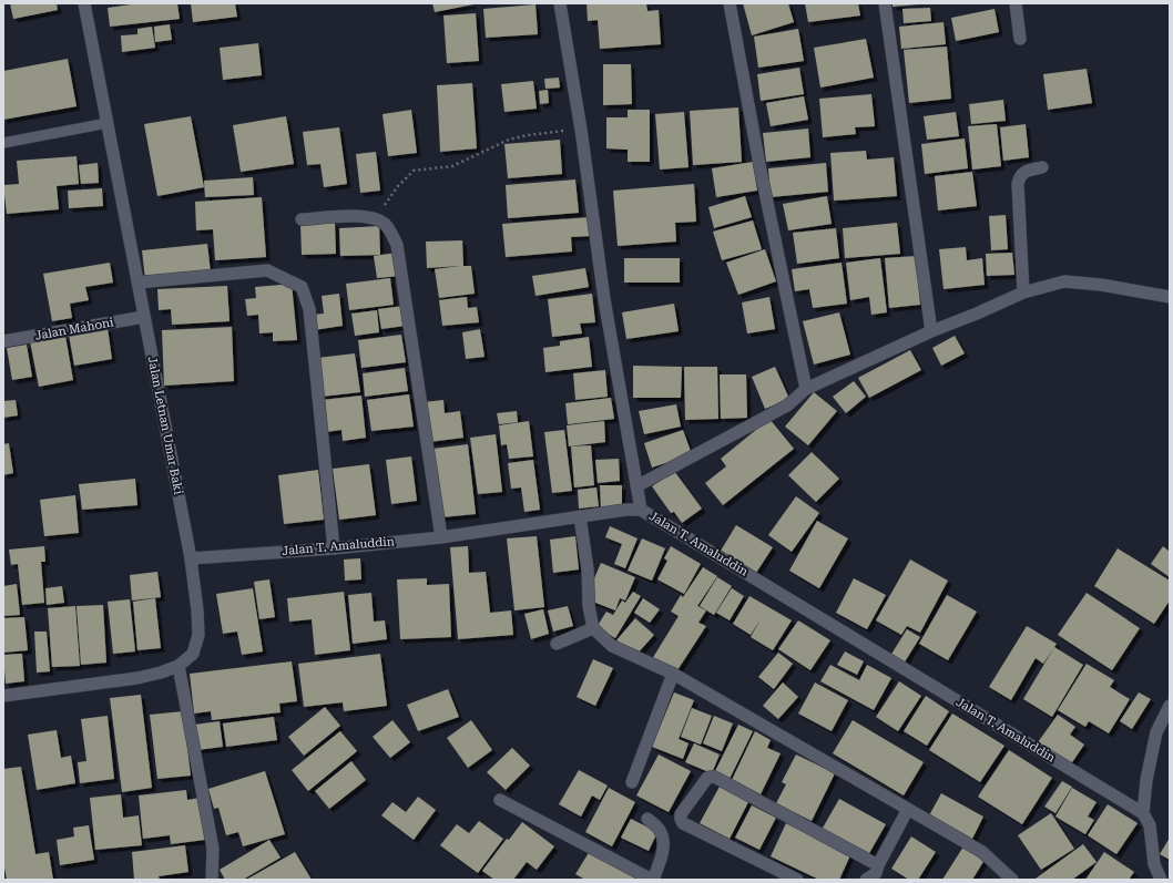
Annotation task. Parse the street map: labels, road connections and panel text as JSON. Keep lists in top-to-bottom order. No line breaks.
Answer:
{"streets":{"street":["Jalan Mahoni","Jalan Letnan Umar Baki","Jalan T. Amaluddin"]},"crossings":[["Jalan Mahoni","Jalan Letnan Umar Baki"],["Jalan Letnan Umar Baki","Jalan T. Amaluddin"]]}
